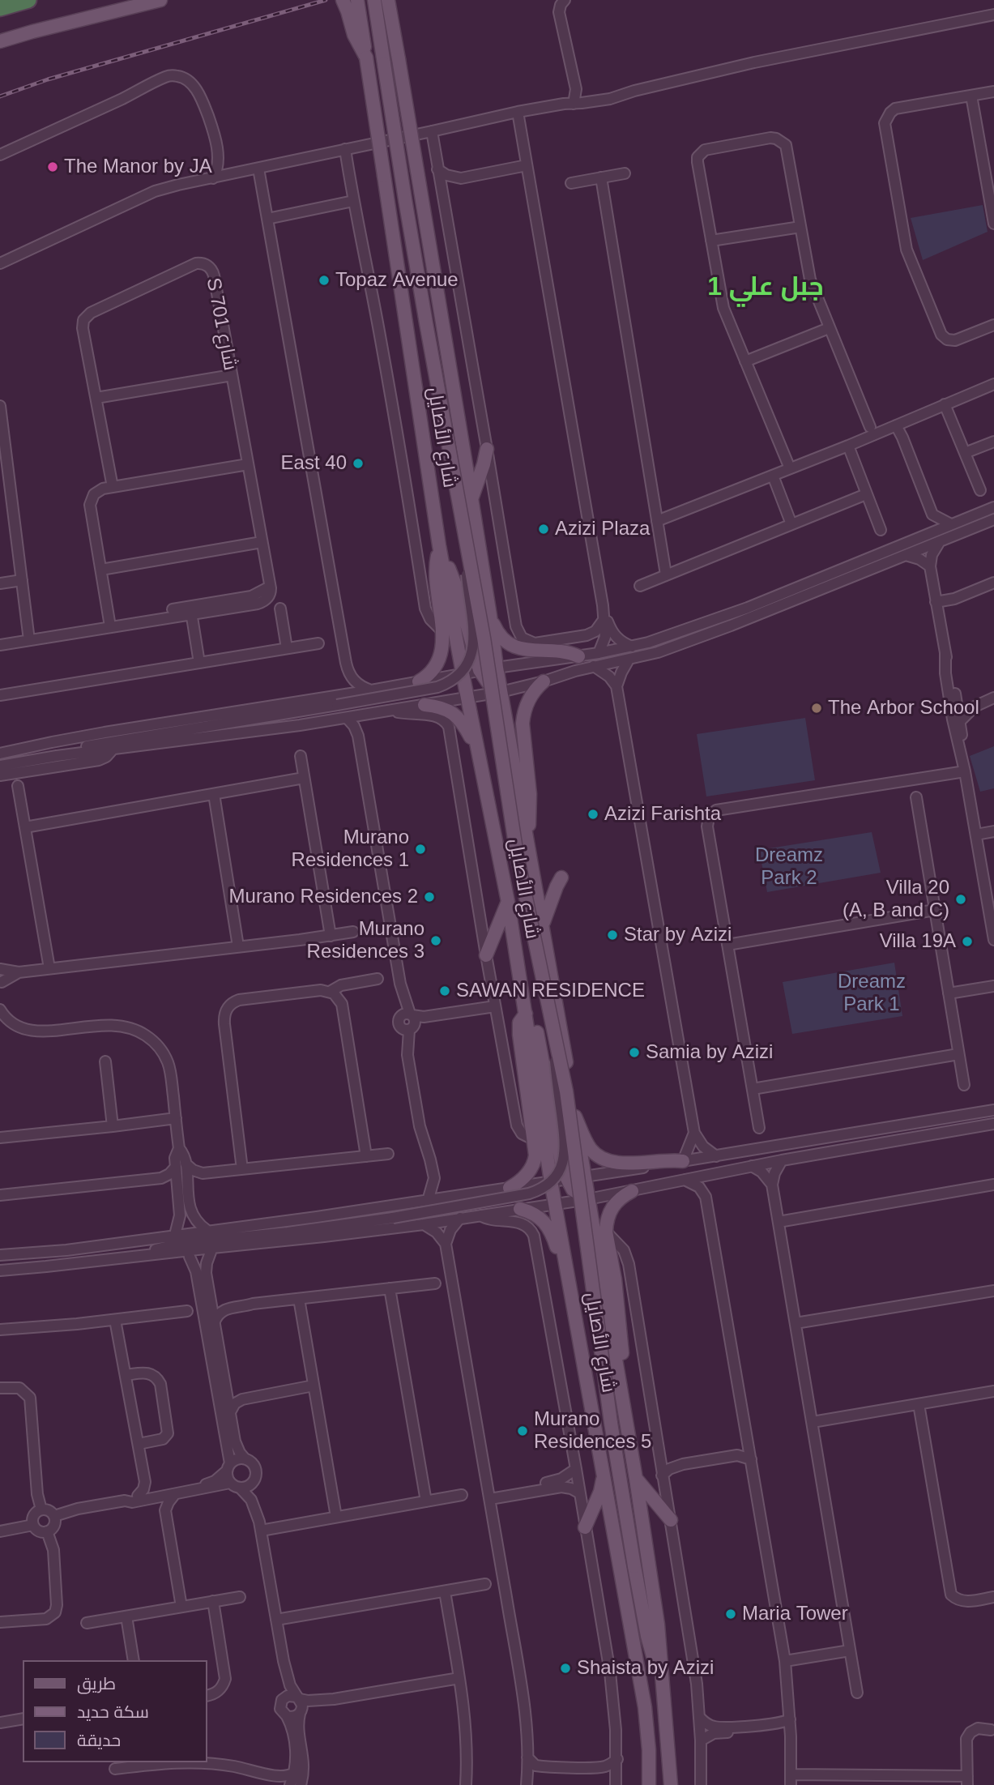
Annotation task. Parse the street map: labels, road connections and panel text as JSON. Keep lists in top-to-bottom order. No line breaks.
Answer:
{"streets":{"main road":["شارع الأصايل"],"street":["S 701 شارع"]},"districts":["جبل علي 1"],"parks":["Dreamz Park 2","Dreamz Park 1"],"places":["The Manor by JA","Topaz Avenue","East 40","Azizi Plaza","The Arbor School","Azizi Farishta","Murano Residences 1","Murano Residences 2","Villa 20 (A, B and C)","Star by Azizi","Murano Residences 3","Villa 19A","SAWAN RESIDENCE","Samia by Azizi","Murano Residences 5","Maria Tower","Shaista by Azizi"],"legend":["طريق","سكة حديد","حديقة"]}
